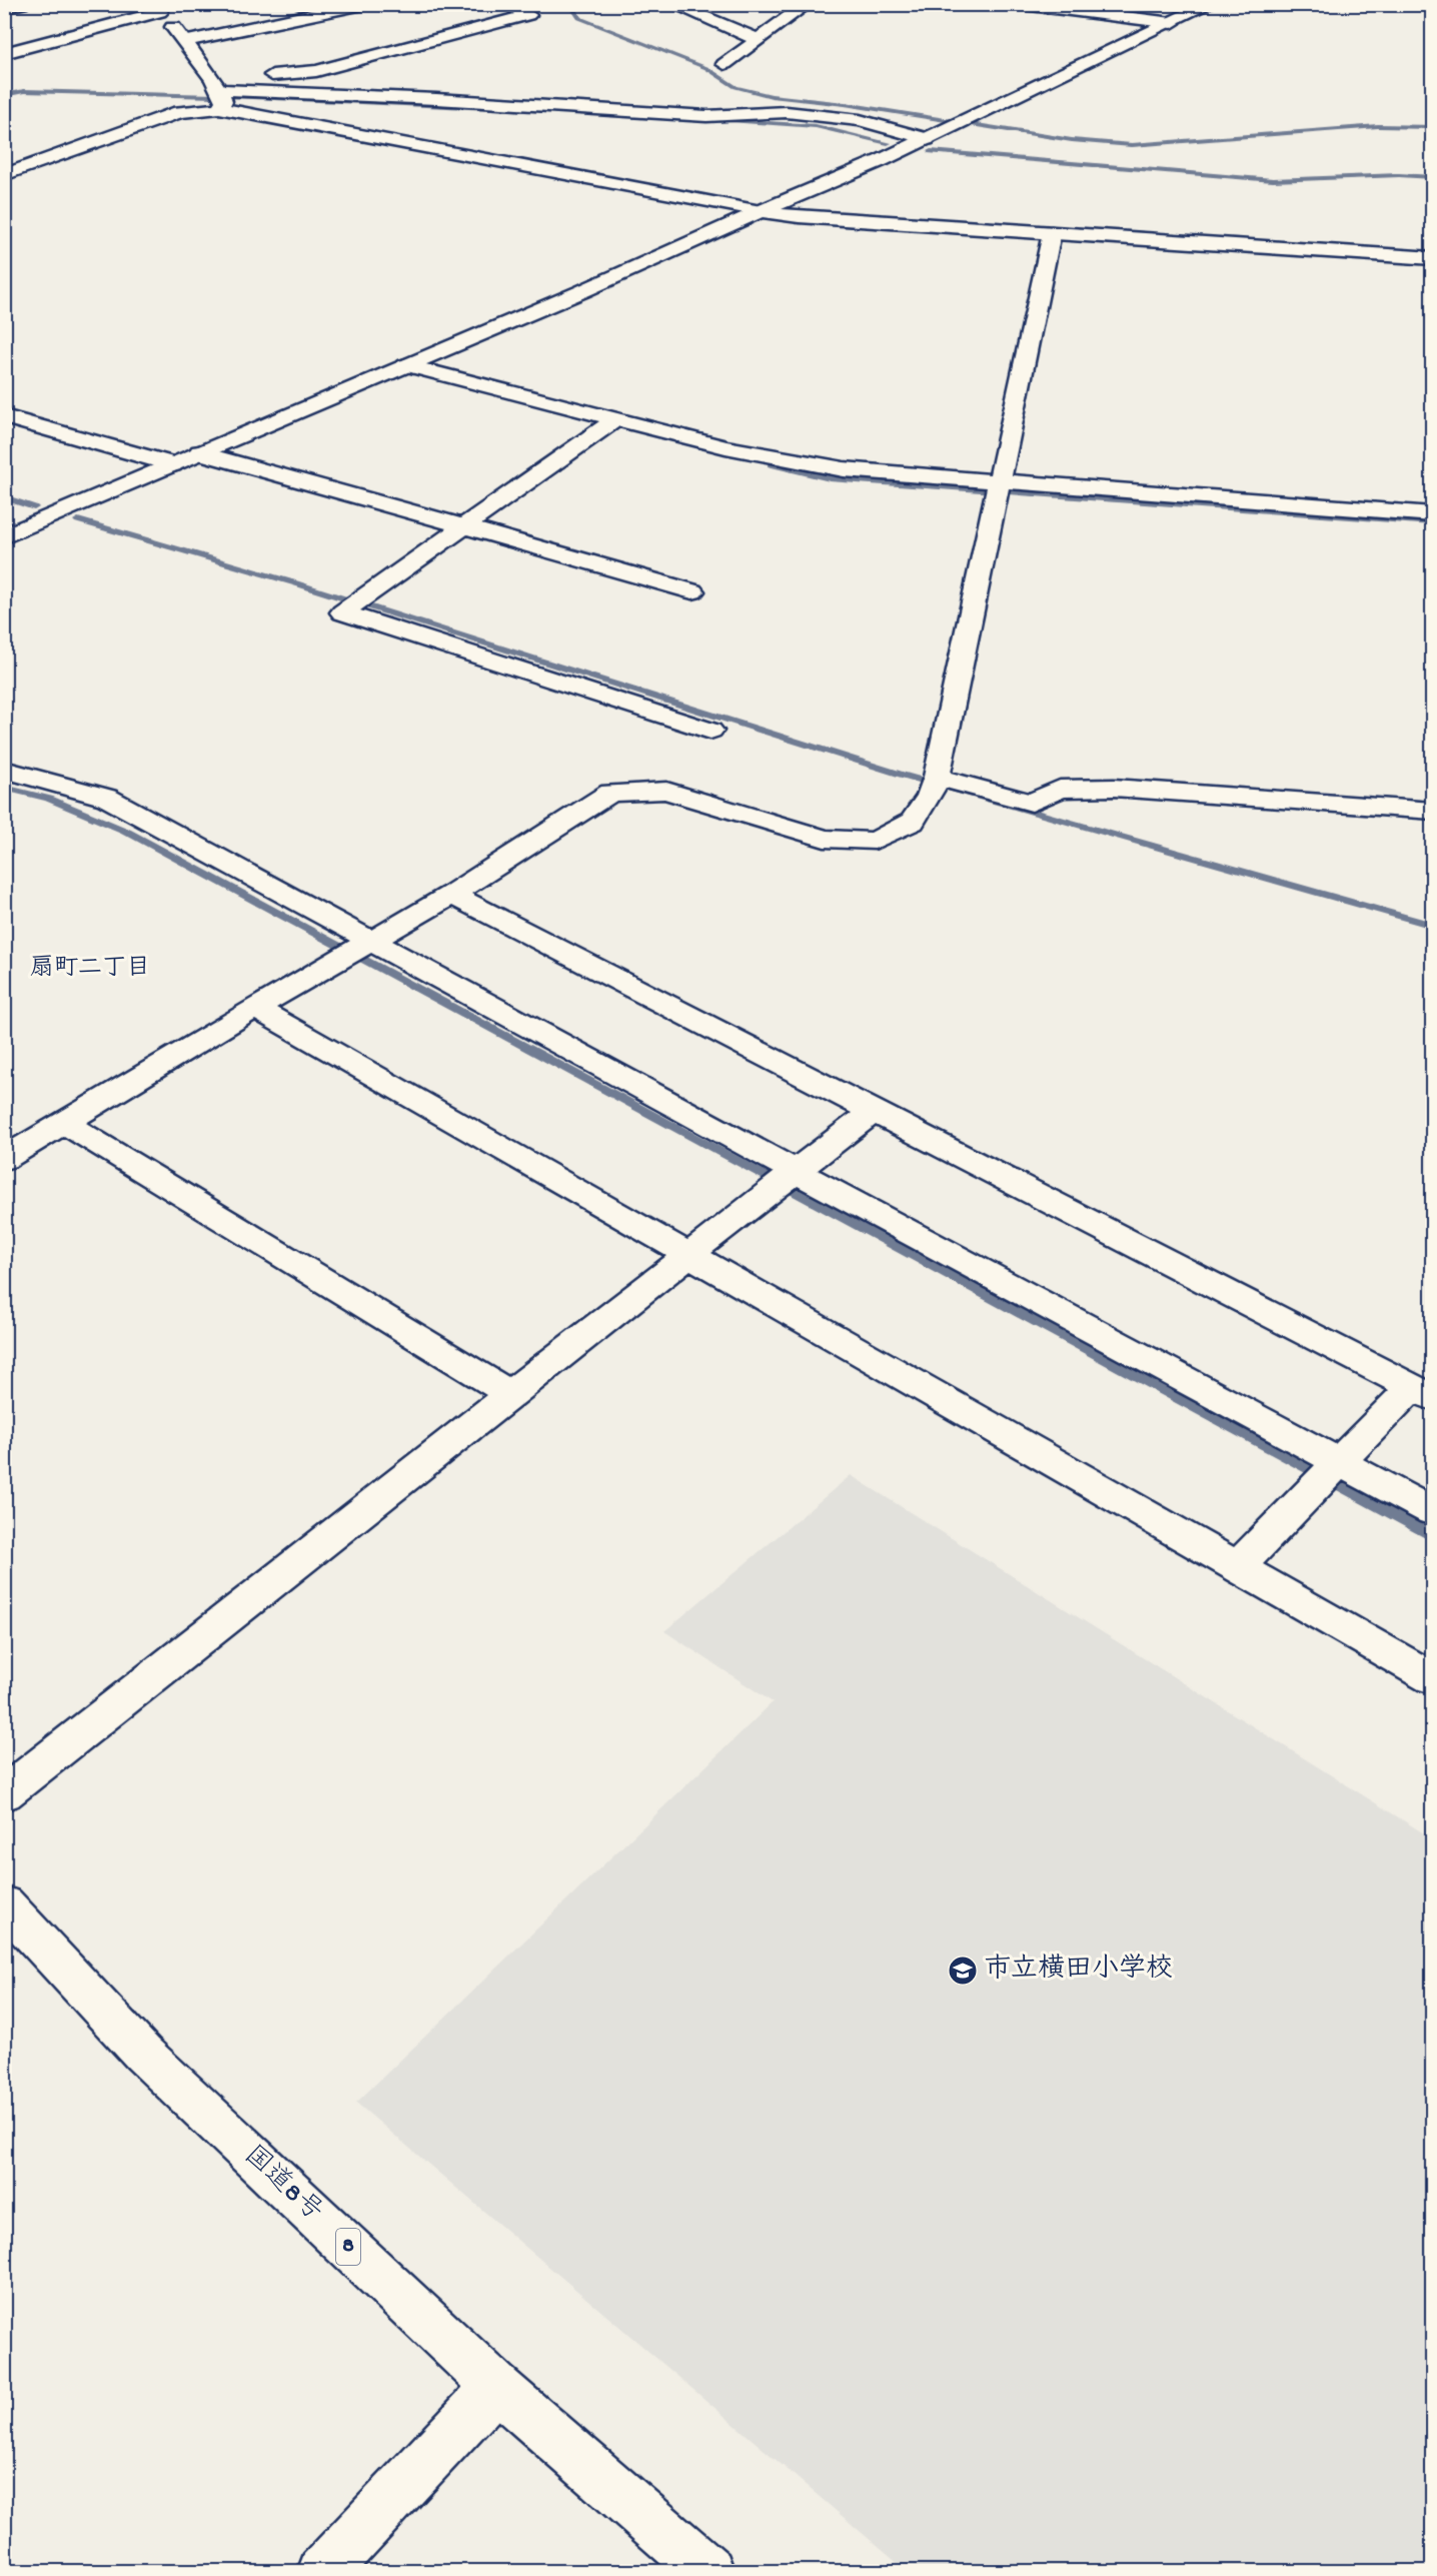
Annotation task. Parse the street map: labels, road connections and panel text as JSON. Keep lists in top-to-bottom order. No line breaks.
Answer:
{"streets":{"main road":["国道8号","8"]},"districts":["扇町二丁目"],"places":{"school or university":["市立横田小学校"]}}
